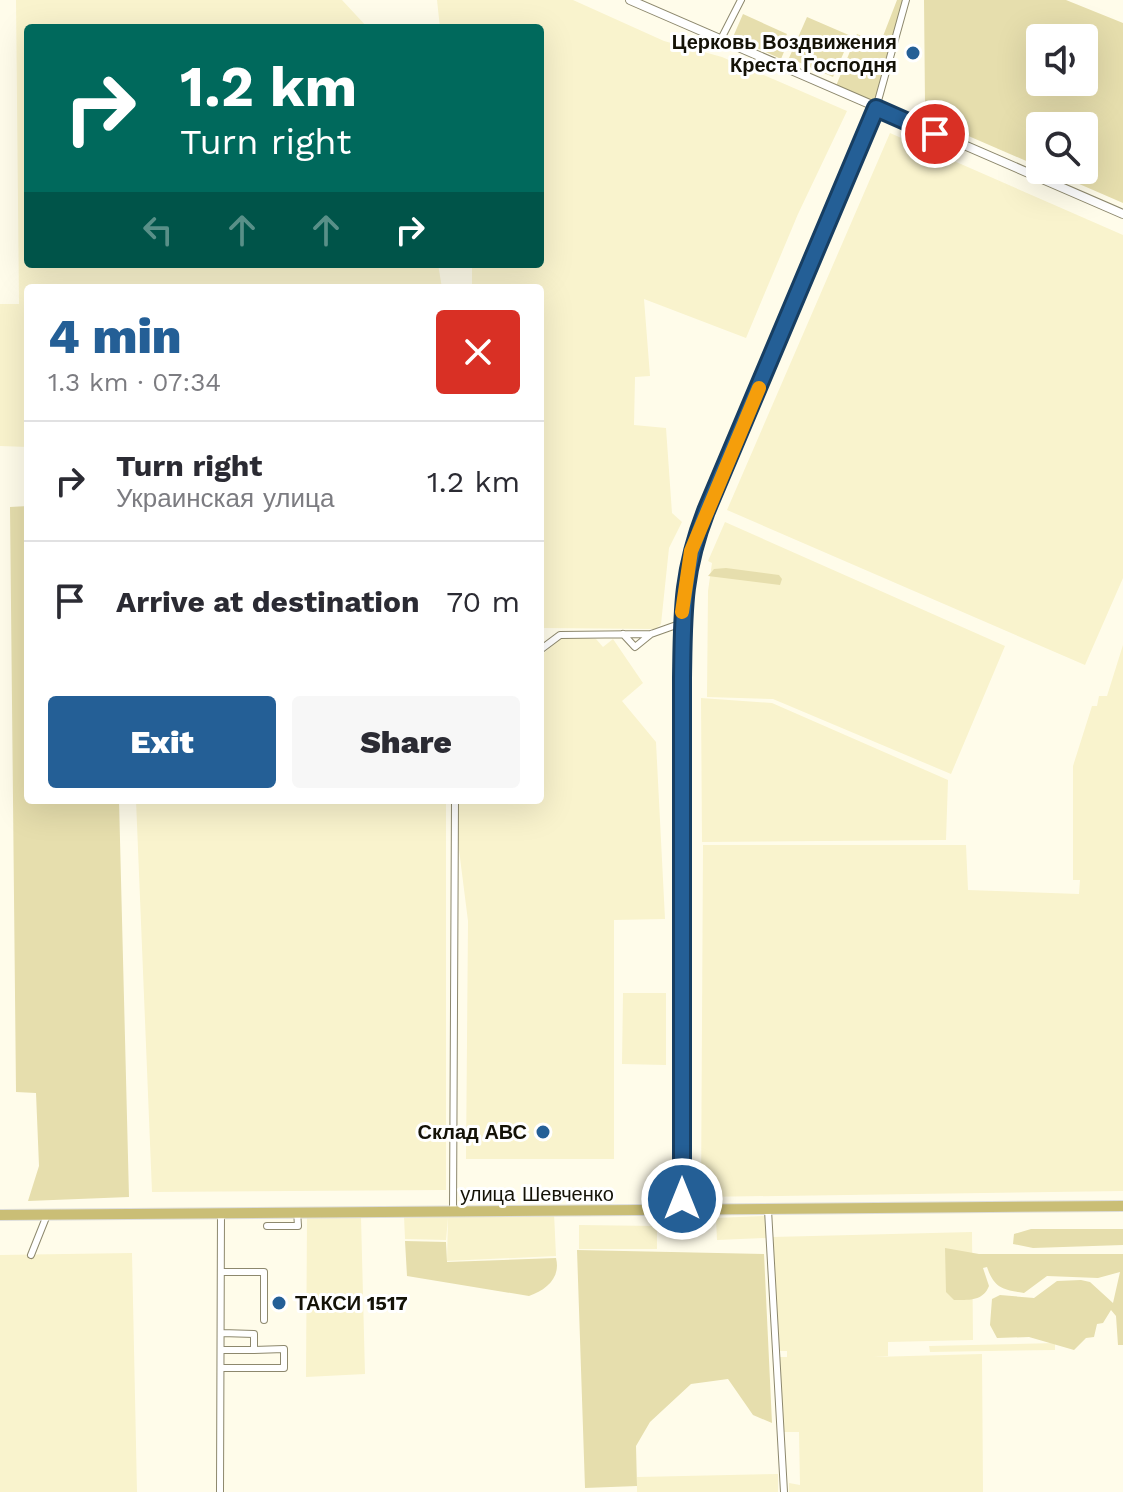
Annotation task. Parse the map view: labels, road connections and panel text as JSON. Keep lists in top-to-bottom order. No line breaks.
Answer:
{"streets":{"highway":["улица Шевченко"]},"places":["Церковь Воздвижения Креста Господня","Склад АВС","ТАКСИ 1517"],"page":{"turn":["1.2 km","Turn right"],"heading":["4 min","1.3 km · 07:34"],"list":[{"name":"Turn right","note":"Украинская улица","value":"1.2 km"},{"name":"Arrive at destination","value":"70 m"}],"buttons":["Exit","Share"]}}
